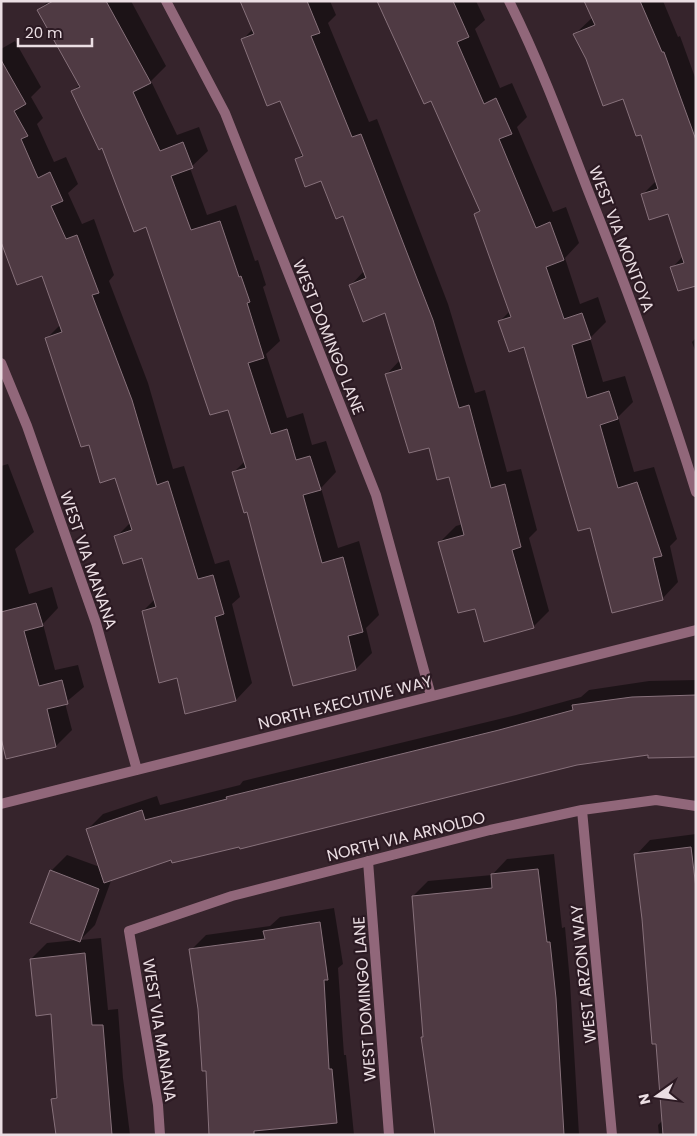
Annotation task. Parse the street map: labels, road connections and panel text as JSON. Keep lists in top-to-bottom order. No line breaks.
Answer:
{"streets":{"street":["WEST VIA MONTOYA","WEST DOMINGO LANE","WEST VIA MANANA","NORTH EXECUTIVE WAY","NORTH VIA ARNOLDO","WEST ARZON WAY"]},"crossings":[["WEST DOMINGO LANE","NORTH EXECUTIVE WAY"],["WEST DOMINGO LANE","NORTH VIA ARNOLDO"],["WEST VIA MANANA","NORTH EXECUTIVE WAY"],["WEST VIA MANANA","NORTH VIA ARNOLDO"],["NORTH VIA ARNOLDO","WEST ARZON WAY"]],"scale_bar":"20 m","north":"left"}
